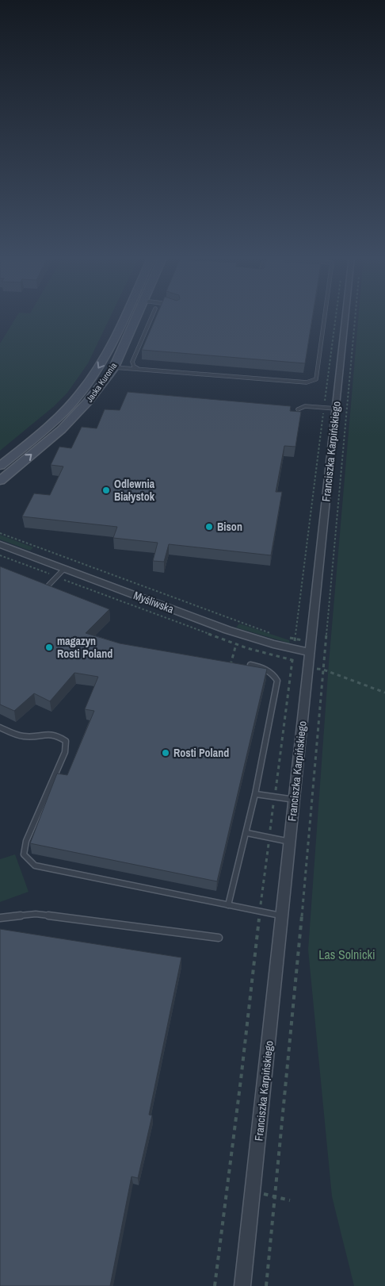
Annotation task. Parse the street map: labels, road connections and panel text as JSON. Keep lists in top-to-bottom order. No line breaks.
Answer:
{"streets":{"main road":["Jacka Kuronia"],"street":["Franciszka Karpińskiego","Myśliwska"]},"crossings":[["Franciszka Karpińskiego","Myśliwska"]],"parks":["Las Solnicki"],"places":["Odlewnia Białystok","Bison","magazyn Rosti Poland","Rosti Poland"]}
